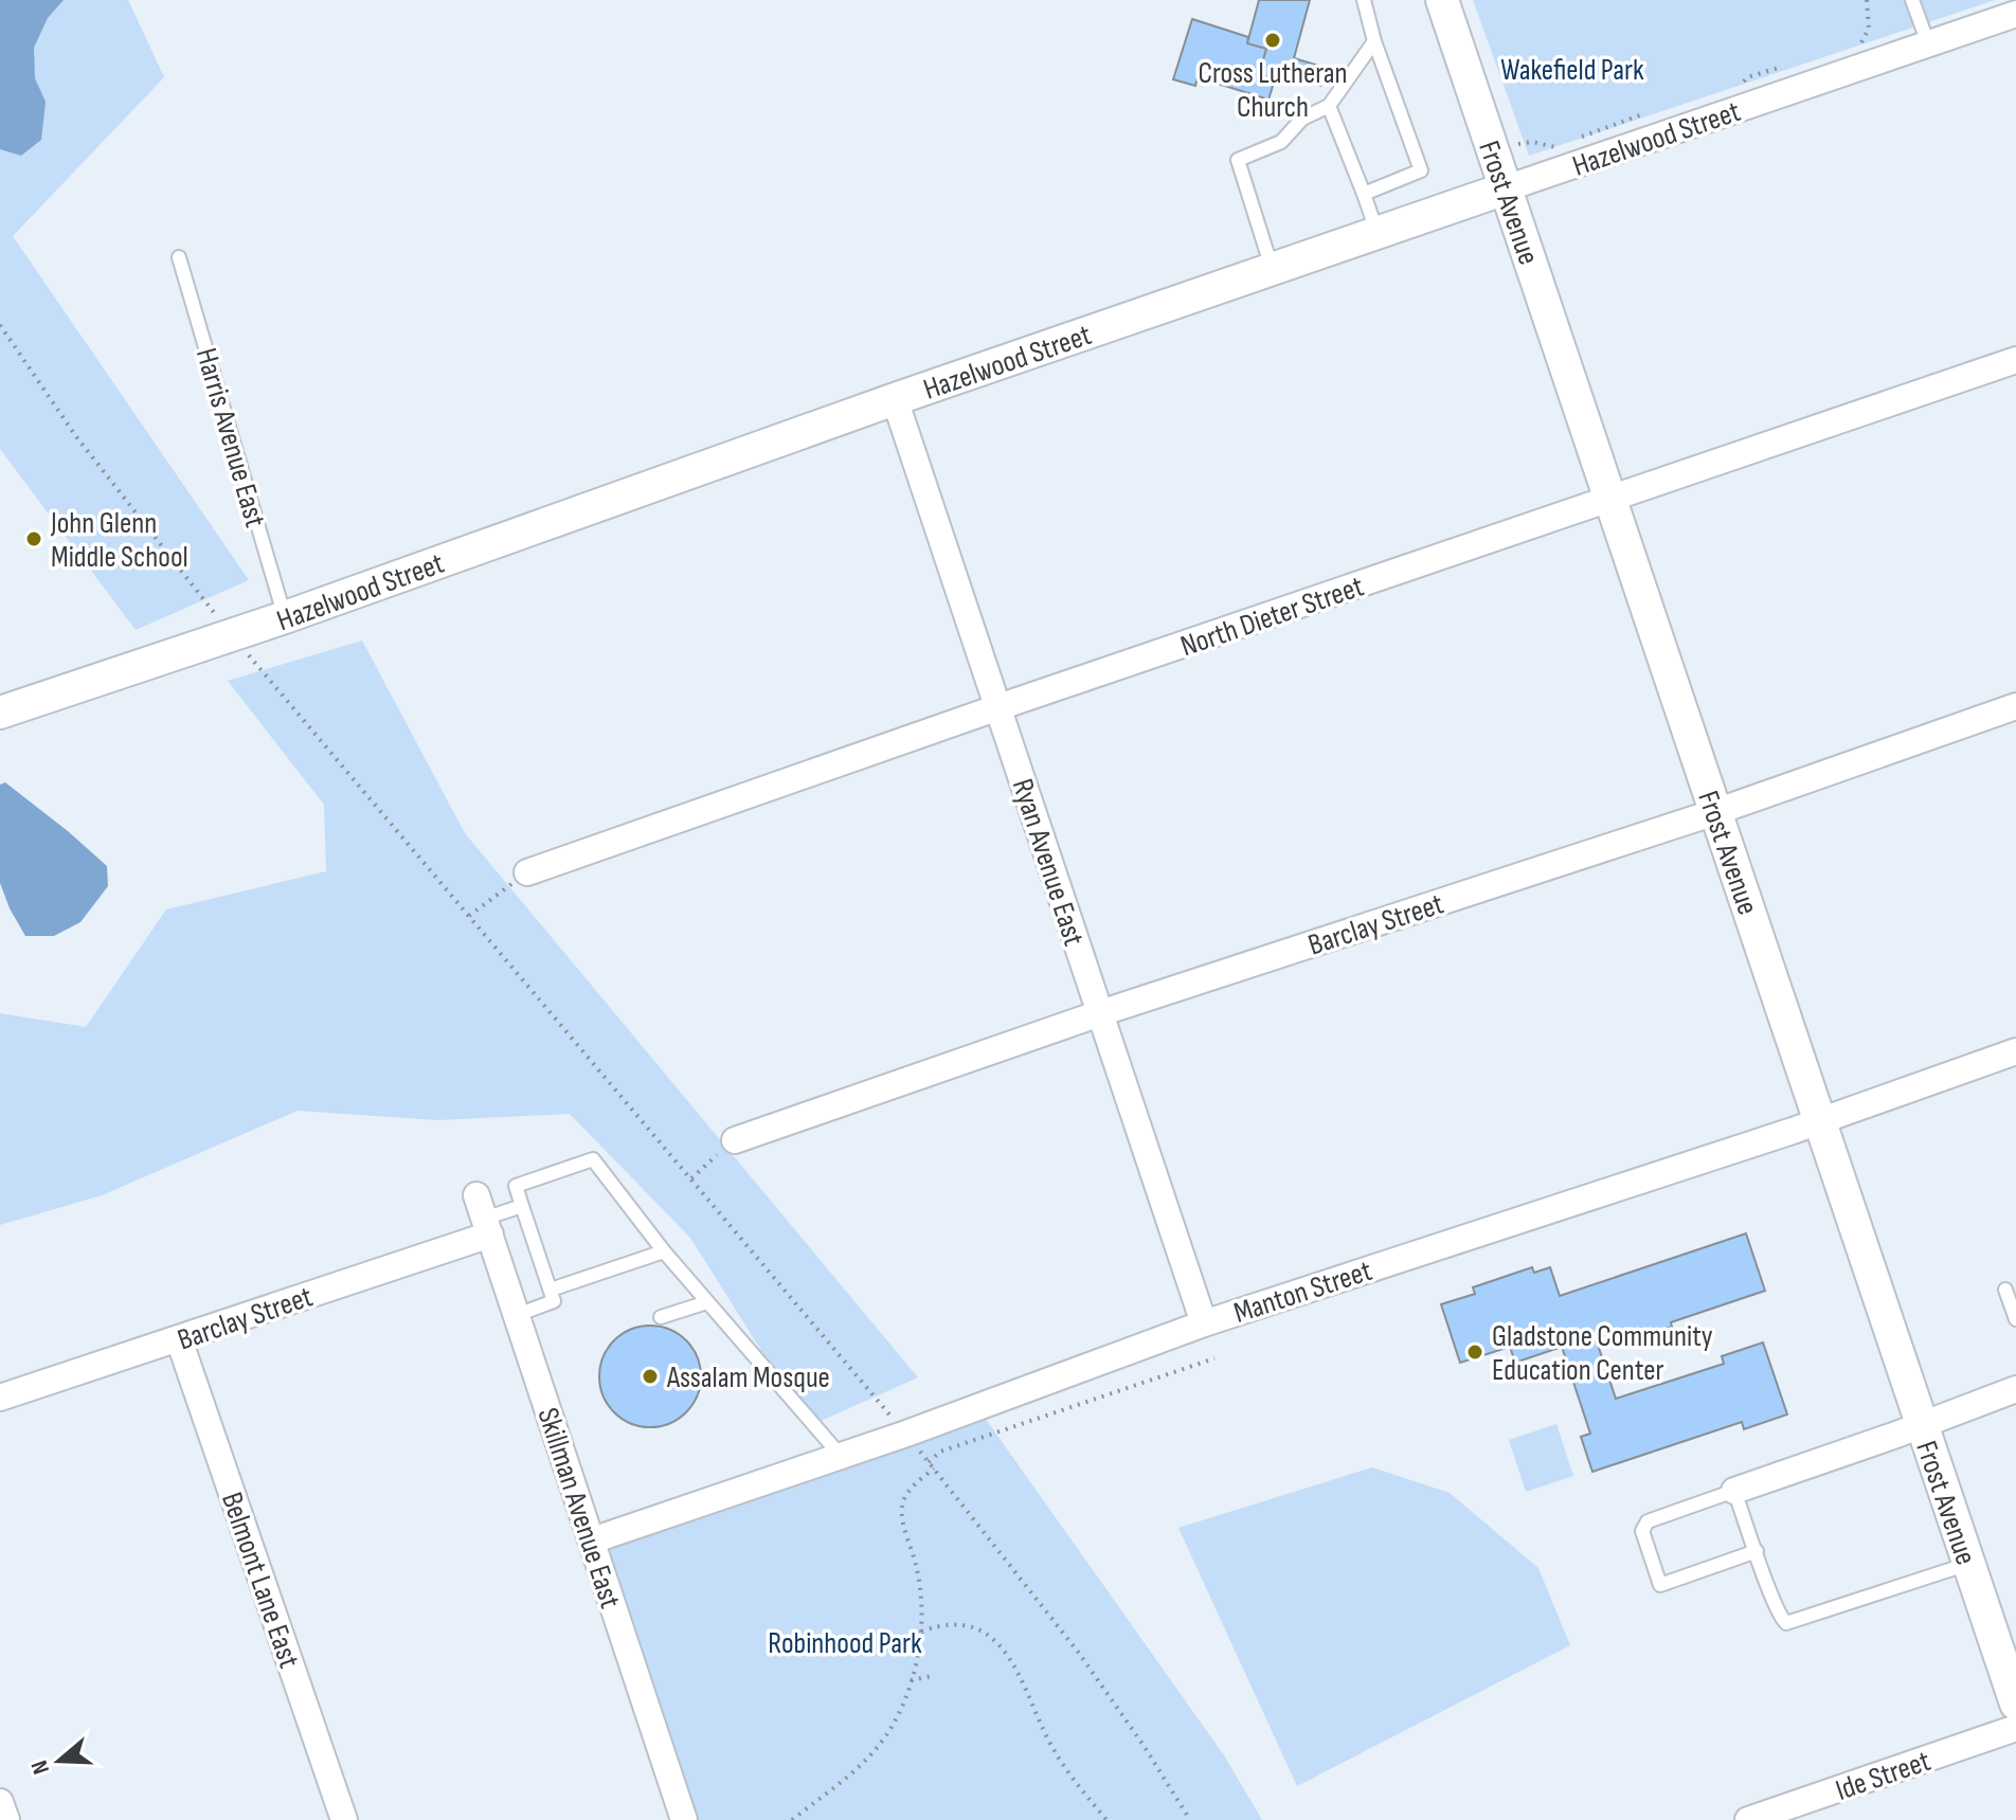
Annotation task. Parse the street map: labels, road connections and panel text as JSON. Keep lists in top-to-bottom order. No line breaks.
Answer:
{"streets":{"street":["Hazelwood Street","Frost Avenue","North Dieter Street","Ryan Avenue East","Barclay Street","Manton Street","Skillman Avenue East","Belmont Lane East","Ide Street"],"lane":["Harris Avenue East"]},"crossings":[["Hazelwood Street","Frost Avenue"],["Hazelwood Street","Harris Avenue East"],["Hazelwood Street","Ryan Avenue East"],["Frost Avenue","North Dieter Street"],["Frost Avenue","Barclay Street"],["Frost Avenue","Manton Street"],["North Dieter Street","Ryan Avenue East"],["Ryan Avenue East","Barclay Street"],["Ryan Avenue East","Manton Street"],["Barclay Street","Skillman Avenue East"],["Barclay Street","Belmont Lane East"],["Manton Street","Skillman Avenue East"]],"parks":["Wakefield Park","Robinhood Park"],"places":["Cross Lutheran Church","John Glenn Middle School","Gladstone Community Education Center","Assalam Mosque"],"north":"left"}
